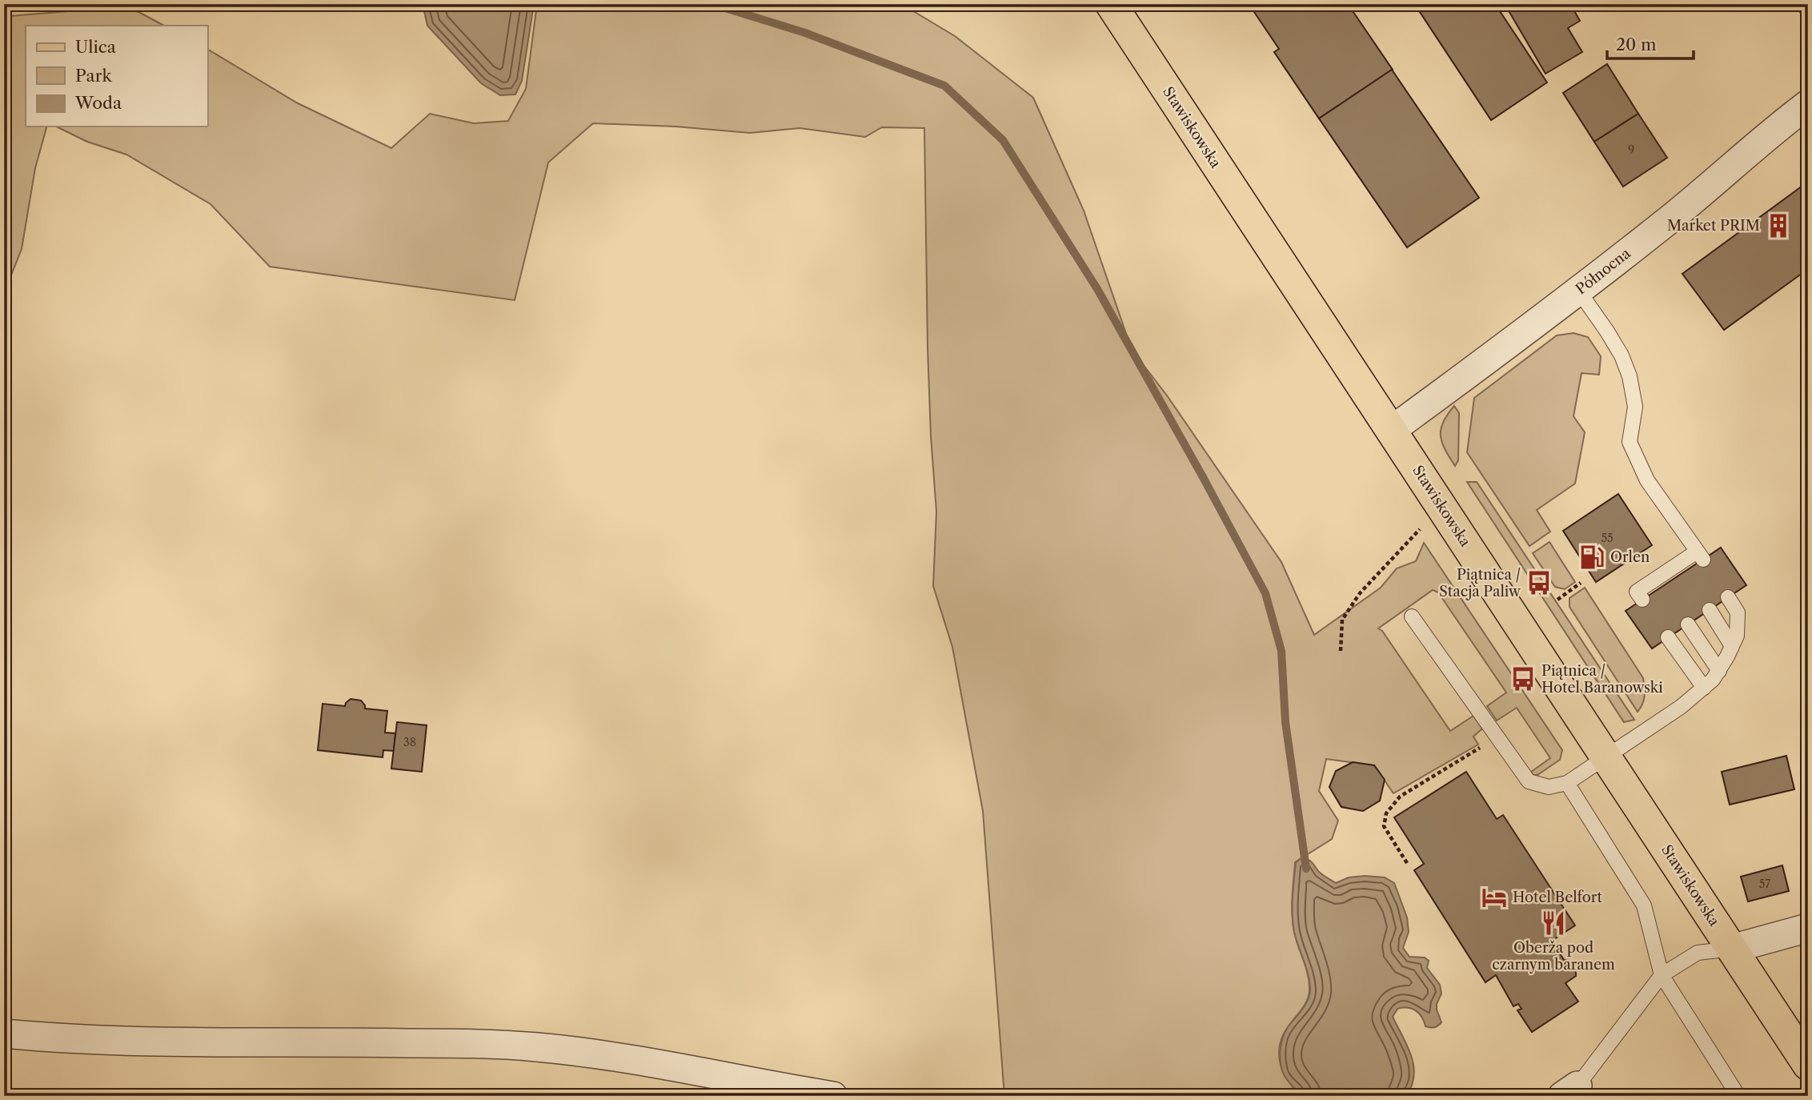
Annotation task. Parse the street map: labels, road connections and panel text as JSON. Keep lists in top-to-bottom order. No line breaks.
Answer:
{"streets":{"main road":["Stawiskowska"],"street":["Północna"]},"crossings":[["Stawiskowska","Północna"]],"places":{"building":["Market PRIM"],"fuel station":["Orlen"],"bus stop":["Piątnica / Stacja Paliw","Piątnica / Hotel Baranowski"],"hotel":["Hotel Belfort"],"restaurant":["Oberža pod czarnym baranem"]},"house_numbers":["9","55","38","57"],"legend":["Ulica","Park","Woda"],"scale_bar":"20 m"}
